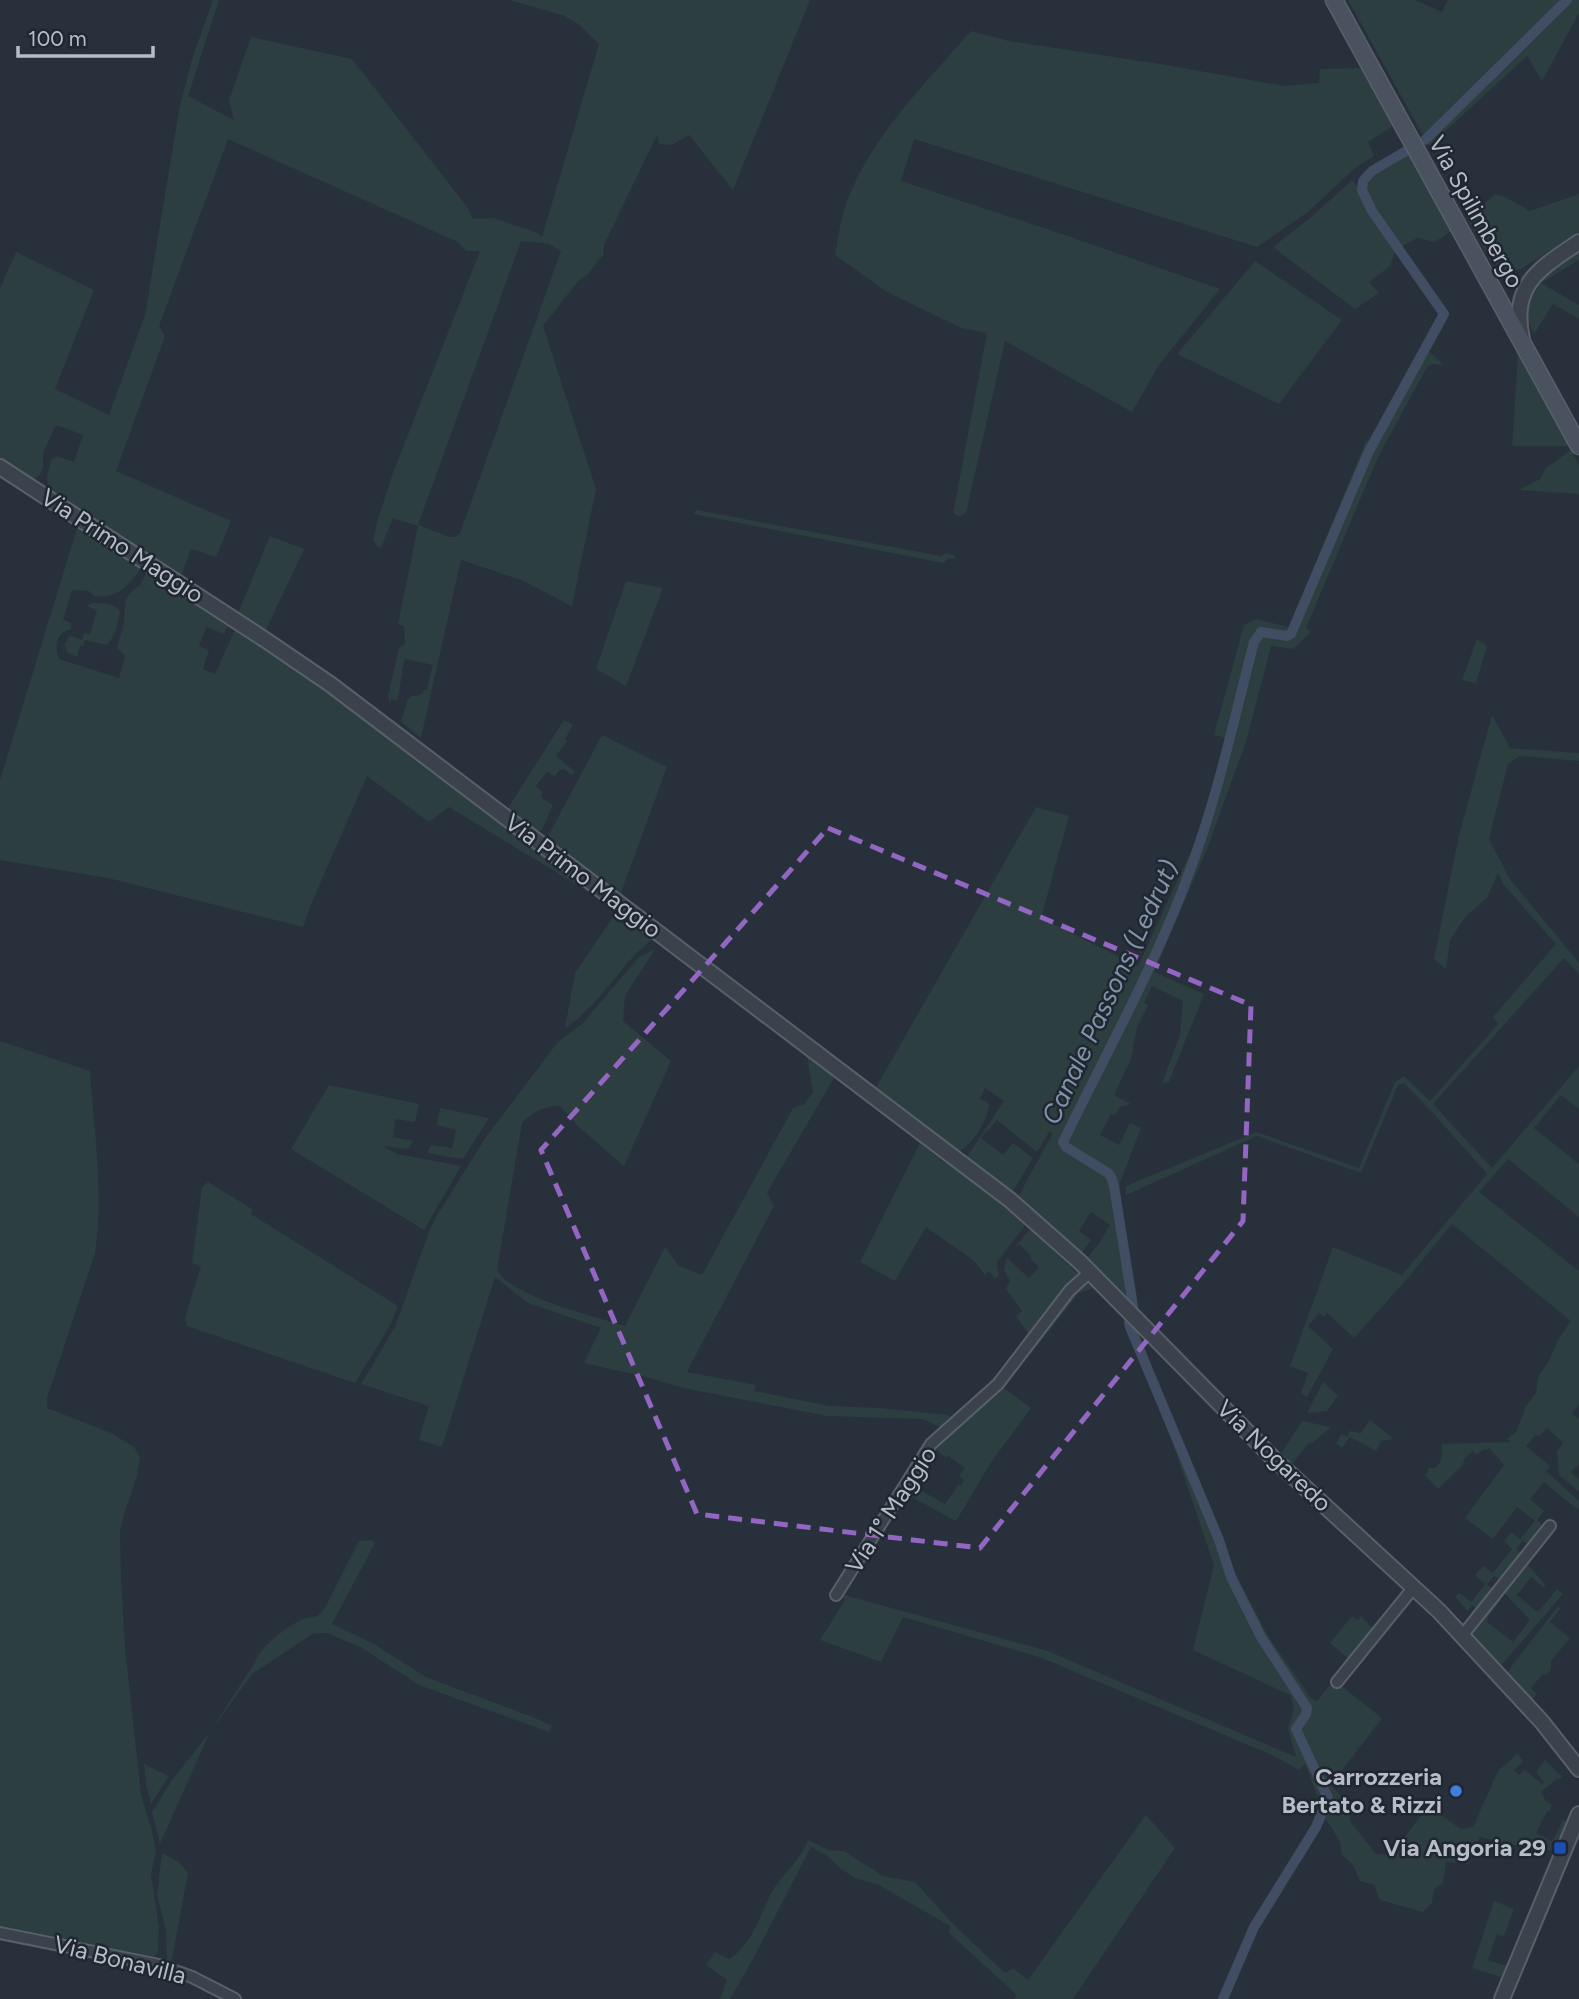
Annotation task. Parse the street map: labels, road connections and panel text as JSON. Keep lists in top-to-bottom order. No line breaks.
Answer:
{"streets":{"main road":["Via Spilimbergo"],"street":["Via Primo Maggio","Via Nogaredo","Via 1° Maggio","Via Bonavilla"]},"crossings":[["Via Primo Maggio","Via Nogaredo"],["Via Primo Maggio","Via 1° Maggio"]],"water":["Canale Passons (Ledrut)"],"places":{"other":["Carrozzeria Bertato & Rizzi"],"transit":["Via Angoria 29"]},"scale_bar":"100 m"}
